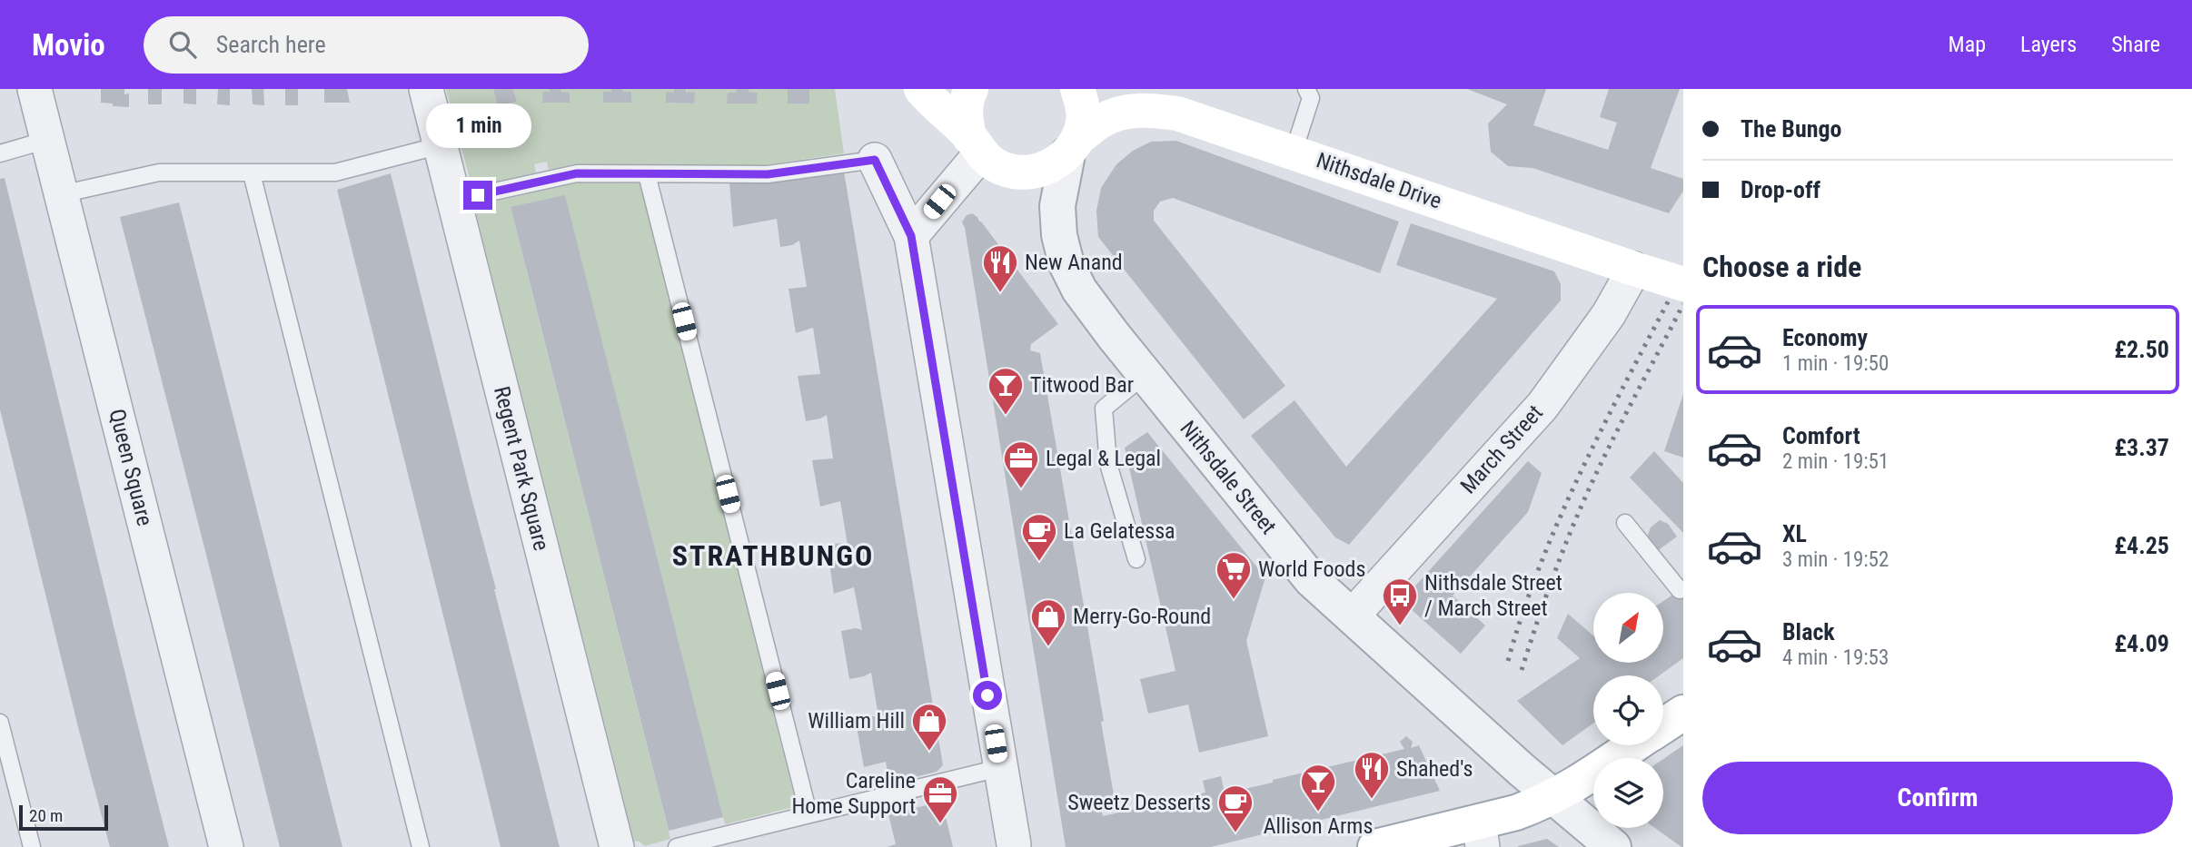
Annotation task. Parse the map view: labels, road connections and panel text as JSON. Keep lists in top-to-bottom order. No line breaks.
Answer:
{"streets":{"main road":["Nithsdale Drive"],"street":["March Street","Queen Square","Regent Park Square","Nithsdale Street"]},"crossings":[["Nithsdale Drive","March Street"],["Nithsdale Drive","Nithsdale Street"],["March Street","Nithsdale Street"]],"districts":["STRATHBUNGO"],"places":{"restaurant":["New Anand","Shahed's"],"bar":["Titwood Bar","Allison Arms"],"office":["Legal & Legal","Careline Home Support"],"cafe":["La Gelatessa","Sweetz Desserts"],"supermarket":["World Foods"],"bus stop":["Nithsdale Street / March Street"],"shop":["Merry-Go-Round","William Hill"]},"scale_bar":"20 m","north":"top right","page":{"header":"Movio","search":"Search here","nav":["Map","Layers","Share"],"banner":["The Bungo","Drop-off"],"bubble":"1 min","heading":"Choose a ride","list":[{"name":"Economy","note":"1 min · 19:50","value":"£2.50"},{"name":"Comfort","note":"2 min · 19:51","value":"£3.37"},{"name":"XL","note":"3 min · 19:52","value":"£4.25"},{"name":"Black","note":"4 min · 19:53","value":"£4.09"}],"buttons":"Confirm","scale":"20 m"}}
